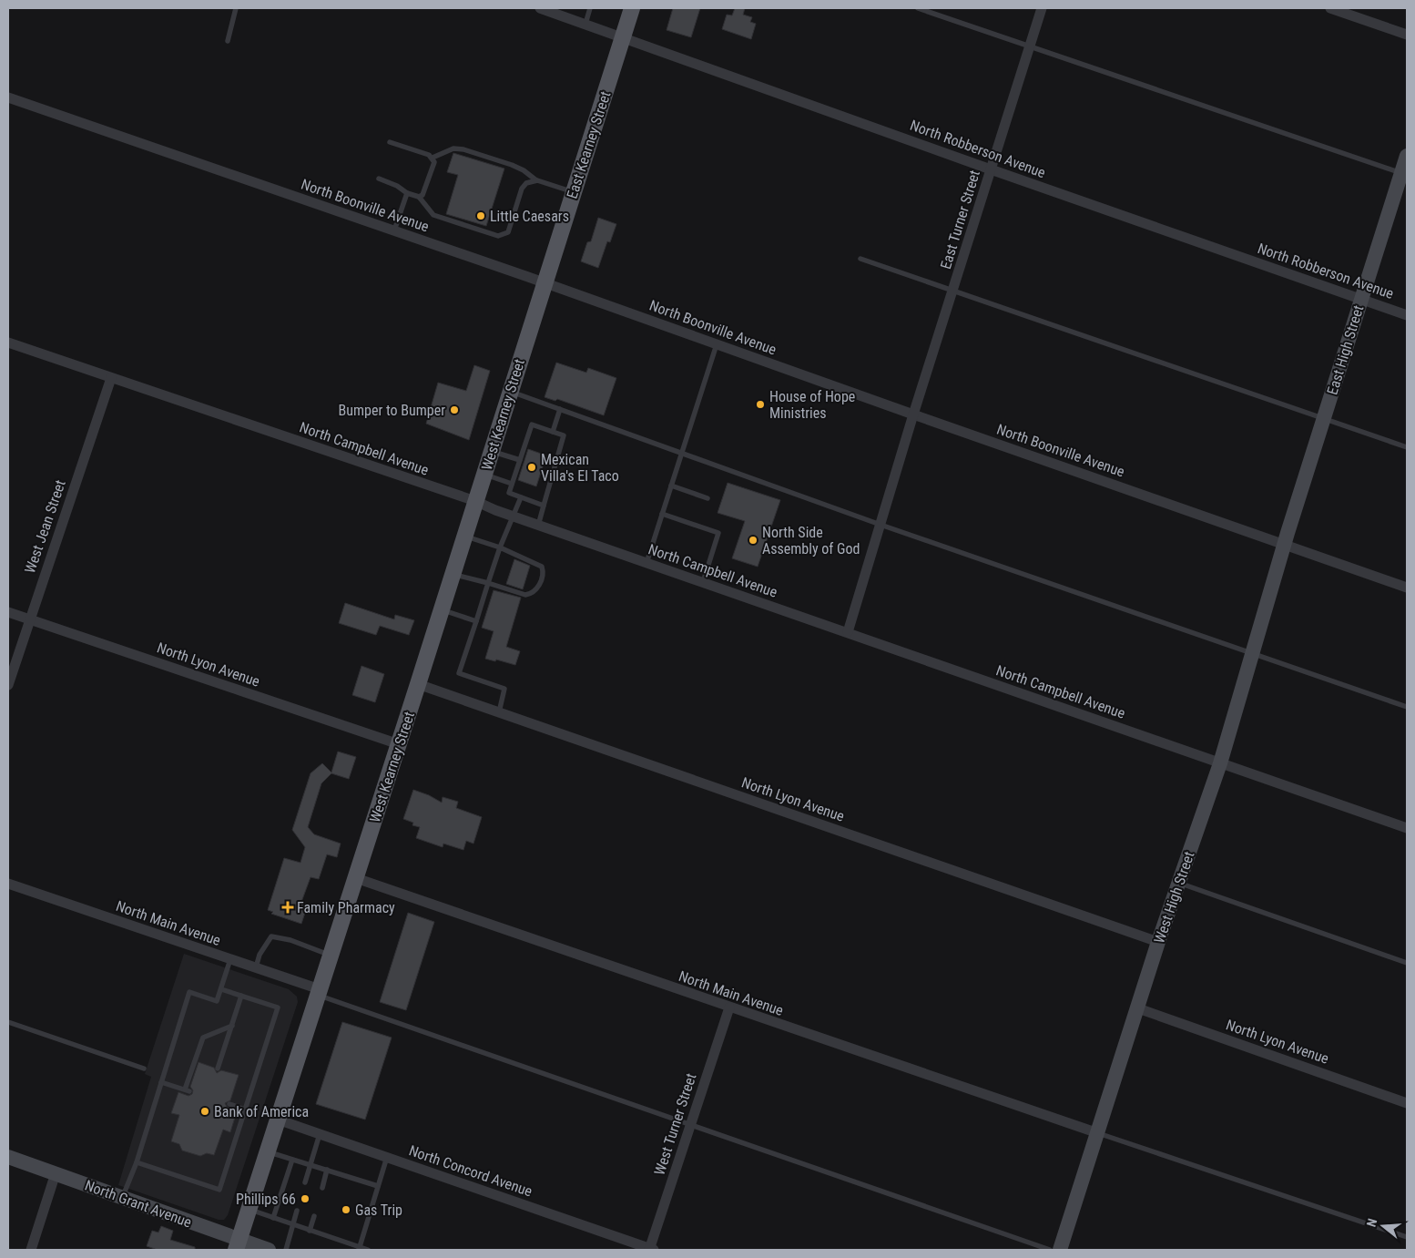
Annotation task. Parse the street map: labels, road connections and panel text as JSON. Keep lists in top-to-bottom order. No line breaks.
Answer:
{"streets":{"main road":["East Kearney Street","West Kearney Street"],"street":["North Robberson Avenue","North Boonville Avenue","East Turner Street","East High Street","North Campbell Avenue","West Jean Street","North Lyon Avenue","West High Street","North Main Avenue","West Turner Street","North Concord Avenue","North Grant Avenue"]},"crossings":[["East Kearney Street","North Robberson Avenue"],["East Kearney Street","North Boonville Avenue"],["East Kearney Street","West Kearney Street"],["North Robberson Avenue","East Turner Street"],["North Robberson Avenue","East High Street"],["North Boonville Avenue","East Turner Street"],["North Boonville Avenue","East High Street"],["North Boonville Avenue","West Kearney Street"],["North Boonville Avenue","West High Street"],["East High Street","West High Street"],["West Kearney Street","North Campbell Avenue"],["West Kearney Street","North Lyon Avenue"],["West Kearney Street","North Main Avenue"],["West Kearney Street","North Concord Avenue"],["West Kearney Street","North Grant Avenue"],["North Campbell Avenue","West Jean Street"],["North Campbell Avenue","West High Street"],["West Jean Street","North Lyon Avenue"],["North Lyon Avenue","West High Street"],["West High Street","North Main Avenue"],["North Main Avenue","West Turner Street"],["West Turner Street","North Concord Avenue"]],"places":{"other":["Little Caesars","House of Hope Ministries","Bumper to Bumper","Mexican Villa's El Taco","North Side Assembly of God","Bank of America","Phillips 66","Gas Trip"],"health":["Family Pharmacy"]},"north":"left"}
